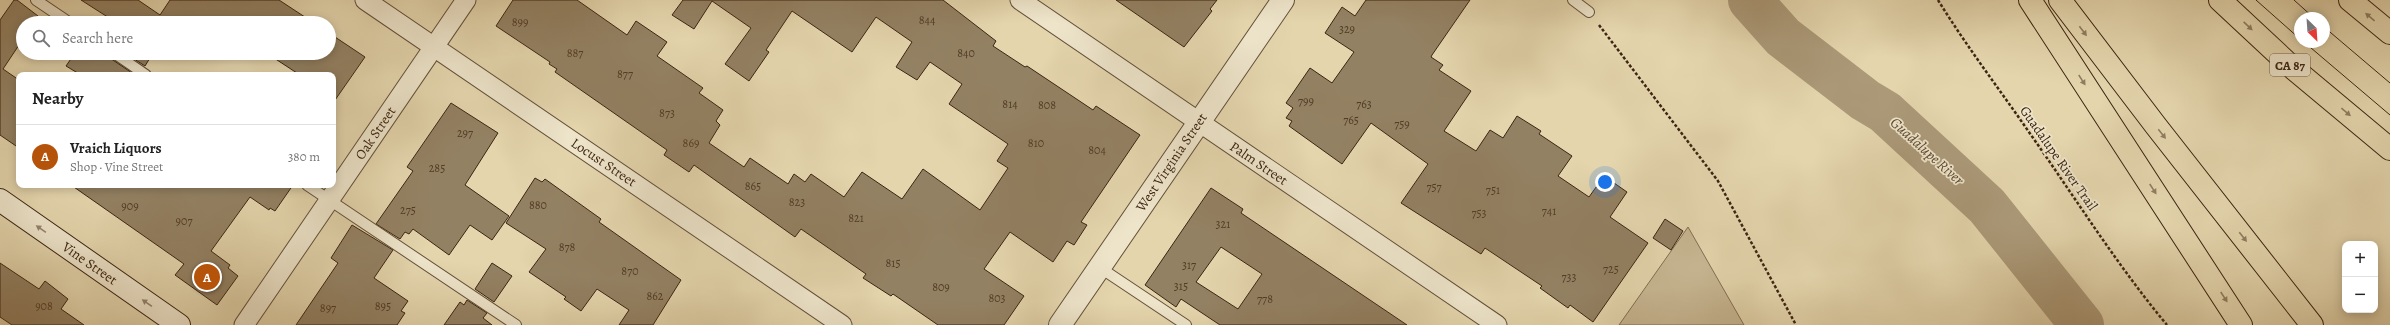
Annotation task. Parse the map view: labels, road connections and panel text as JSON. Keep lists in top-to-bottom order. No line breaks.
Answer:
{"streets":{"highway":["CA 87"],"street":["Oak Street","Locust Street","West Virginia Street","Palm Street","Vine Street"],"path":["Guadalupe River Trail"]},"crossings":[["Oak Street","Locust Street"],["West Virginia Street","Palm Street"]],"one_way":["Vine Street"],"water":["Guadalupe River"],"house_numbers":["844","899","329","887","840","877","799","814","763","808","873","765","759","297","869","810","804","285","865","757","751","823","880","909","275","741","753","821","907","321","878","815","317","725","870","733","315","809","862","803","778","908","895","897"],"north":"bottom right","page":{"search":"Search here","heading":"Nearby","list":[{"mark":"A","name":"Vraich Liquors","note":"Shop · Vine Street","value":"380 m"}],"map_buttons":["+","−"],"pins":"A"}}
